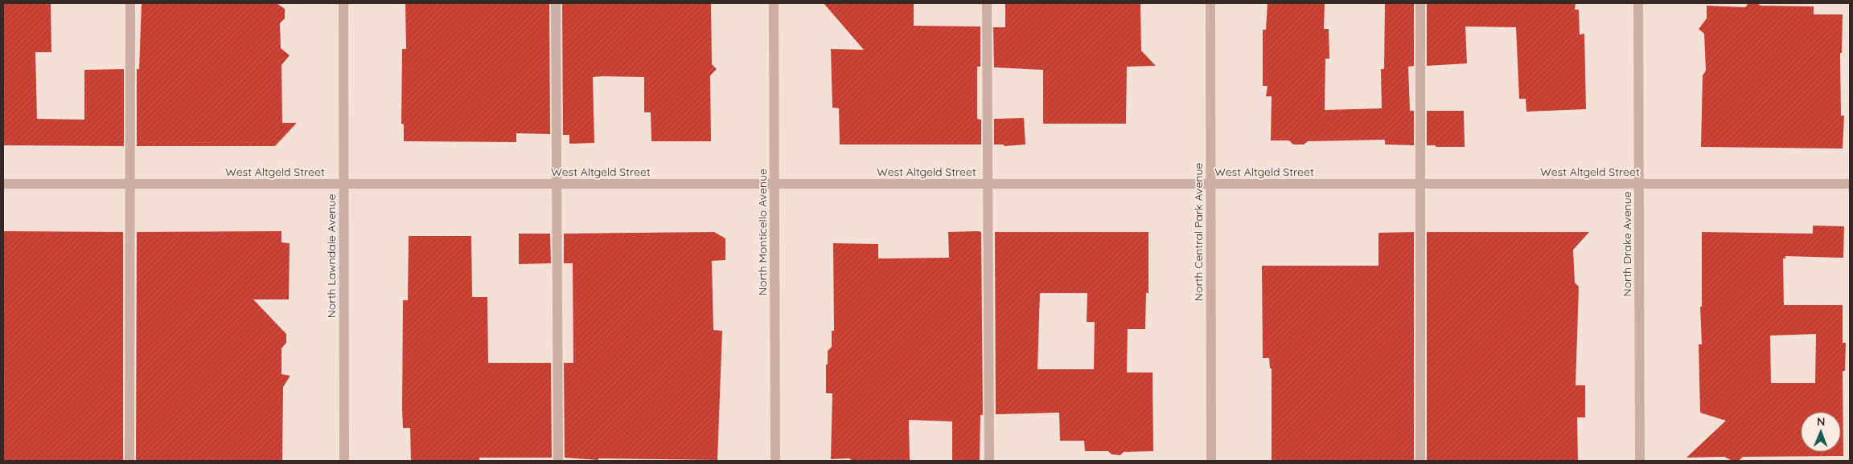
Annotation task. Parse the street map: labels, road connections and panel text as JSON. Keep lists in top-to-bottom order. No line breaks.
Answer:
{"streets":{"street":["West Altgeld Street","North Monticello Avenue","North Central Park Avenue","North Drake Avenue","North Lawndale Avenue"]},"crossings":[["West Altgeld Street","North Monticello Avenue"],["West Altgeld Street","North Central Park Avenue"],["West Altgeld Street","North Drake Avenue"],["West Altgeld Street","North Lawndale Avenue"]],"north":"top"}
